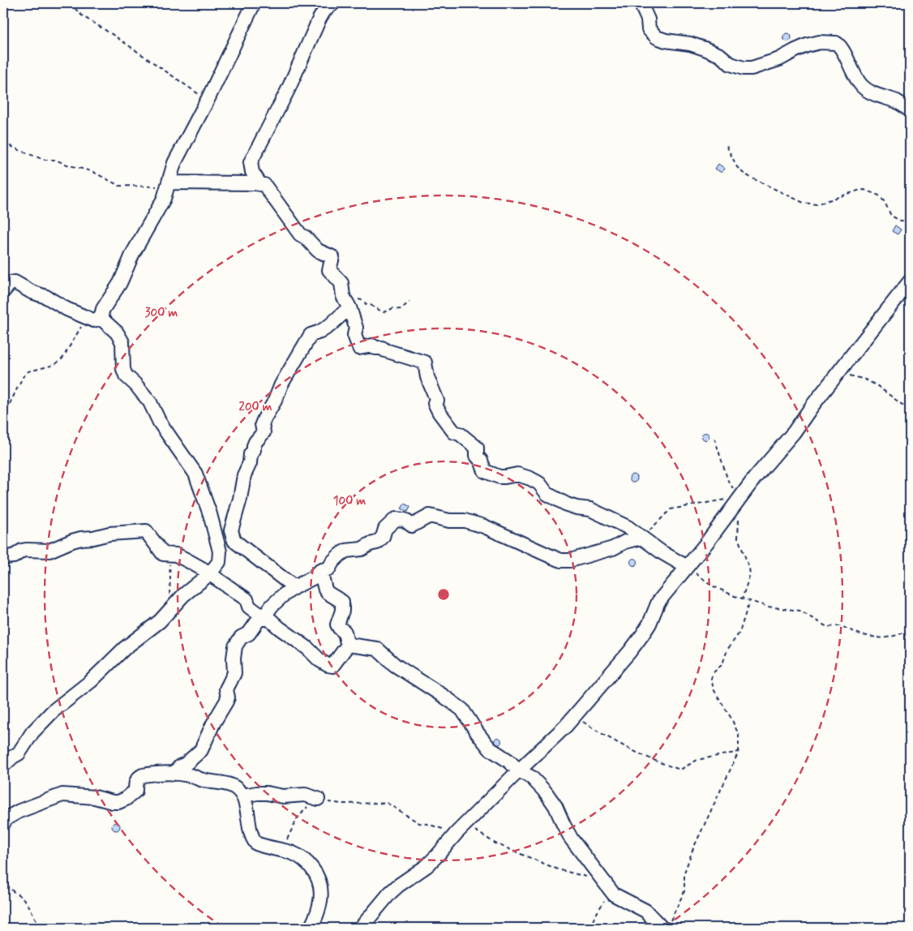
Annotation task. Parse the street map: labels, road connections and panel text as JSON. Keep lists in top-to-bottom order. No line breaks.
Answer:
{"rings":["300 m","200 m","100 m"]}
